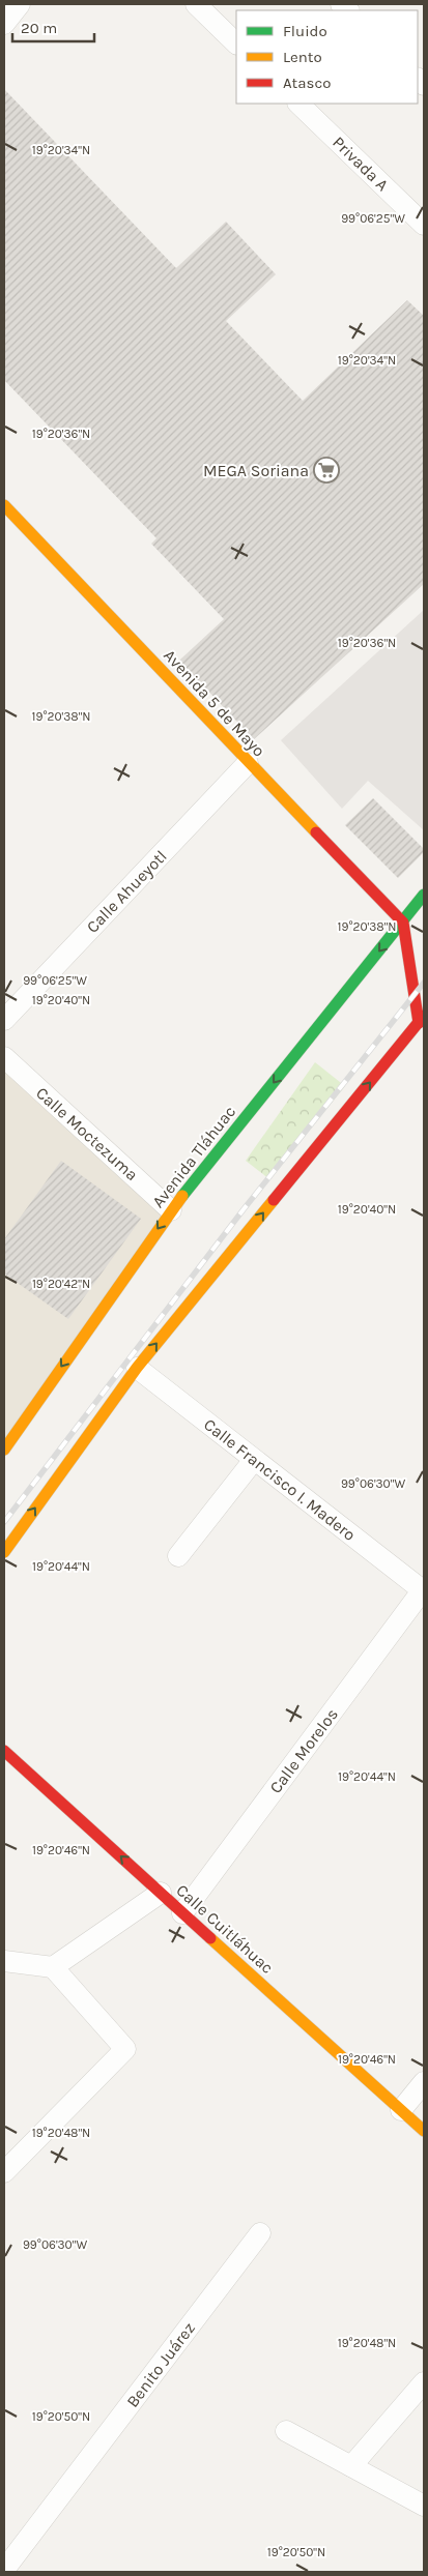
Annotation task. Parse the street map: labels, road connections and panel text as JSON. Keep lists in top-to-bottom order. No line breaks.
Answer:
{"streets":{"main road":["Avenida 5 de Mayo","Avenida Tláhuac","Calle Cuitláhuac"],"street":["Privada A","Calle Ahueyotl","Calle Moctezuma","Calle Francisco I. Madero","Calle Morelos","Benito Juárez"]},"crossings":[["Avenida 5 de Mayo","Calle Ahueyotl"],["Avenida 5 de Mayo","Avenida Tláhuac"],["Calle Moctezuma","Avenida Tláhuac"],["Calle Francisco I. Madero","Calle Morelos"],["Calle Morelos","Calle Cuitláhuac"]],"one_way":["Calle Cuitláhuac"],"places":{"supermarket":["MEGA Soriana"]},"legend":["Fluido","Lento","Atasco"],"scale_bar":"20 m","coordinates":["19°20'34\"N","99°06'25\"W","19°20'36\"N","19°20'38\"N","19°20'40\"N","19°20'42\"N","99°06'30\"W","19°20'44\"N","19°20'46\"N","19°20'48\"N","19°20'50\"N"]}
